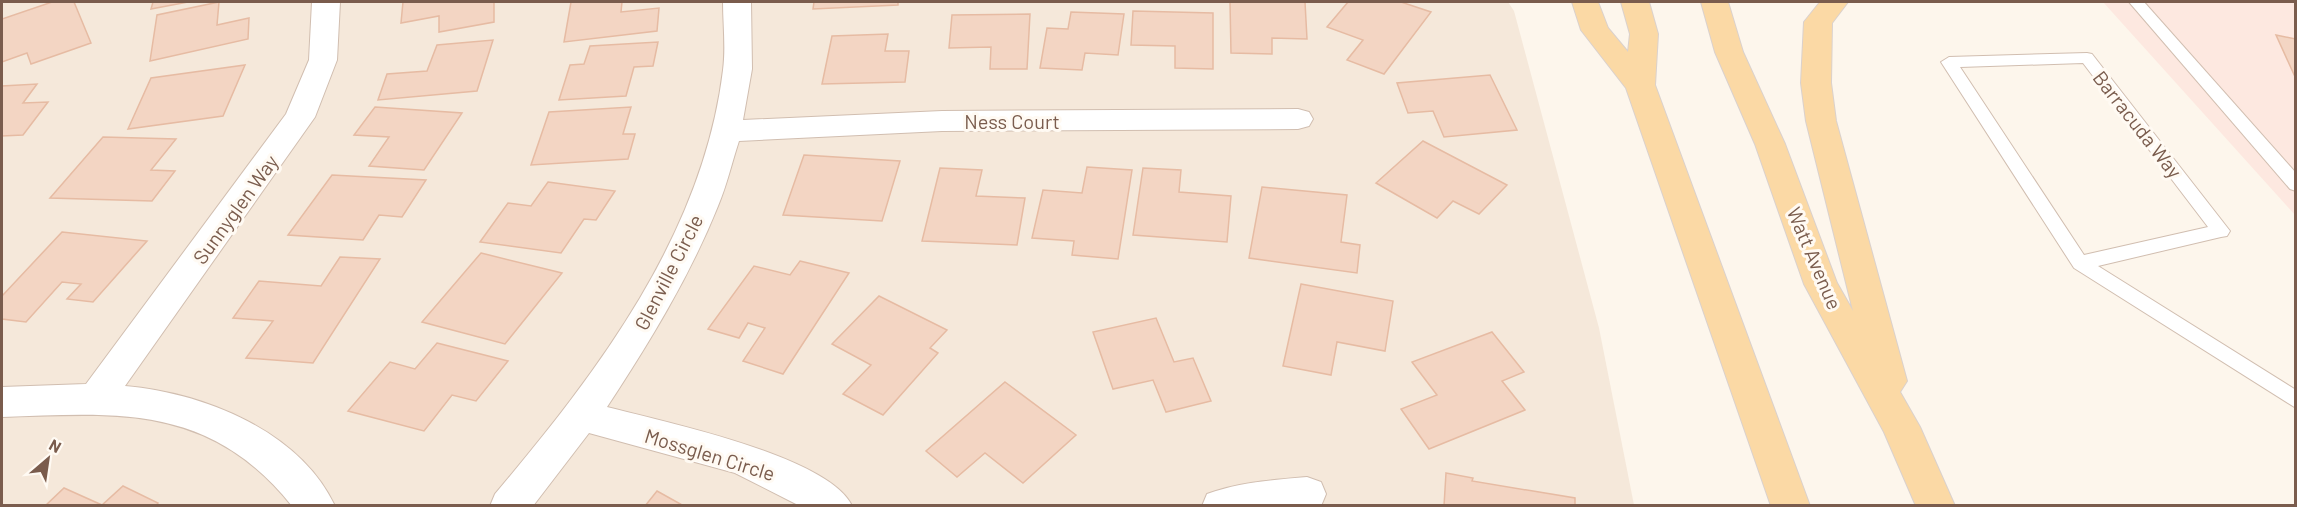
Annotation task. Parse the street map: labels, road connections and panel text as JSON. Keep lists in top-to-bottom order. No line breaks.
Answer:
{"streets":{"main road":["Watt Avenue"],"street":["Ness Court","Sunnyglen Way","Glenville Circle","Mossglen Circle"],"lane":["Barracuda Way"]},"crossings":[["Ness Court","Glenville Circle"],["Glenville Circle","Mossglen Circle"]],"north":"top right"}
